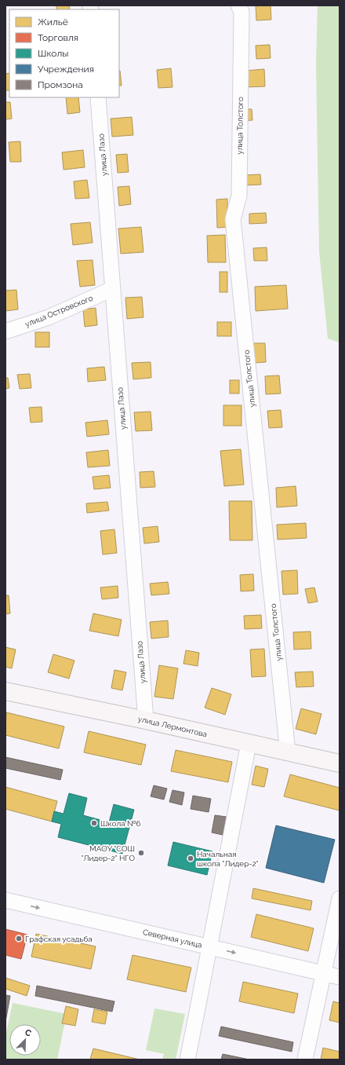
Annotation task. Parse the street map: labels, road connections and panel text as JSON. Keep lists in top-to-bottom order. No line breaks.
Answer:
{"streets":{"main road":["улица Лермонтова"],"street":["улица Толстого","улица Лазо","улица Островского","Северная улица"]},"crossings":[["улица Толстого","улица Лермонтова"],["улица Лазо","улица Островского"],["улица Лазо","улица Лермонтова"]],"one_way":["Северная улица"],"places":["Школа №6","МАОУ \"СОШ \"Лидер-2\" НГО","Начальная школа \"Лидер-2\"","Графская усадьба"],"legend":["Жильё","Торговля","Школы","Учреждения","Промзона"],"north":"top right"}
